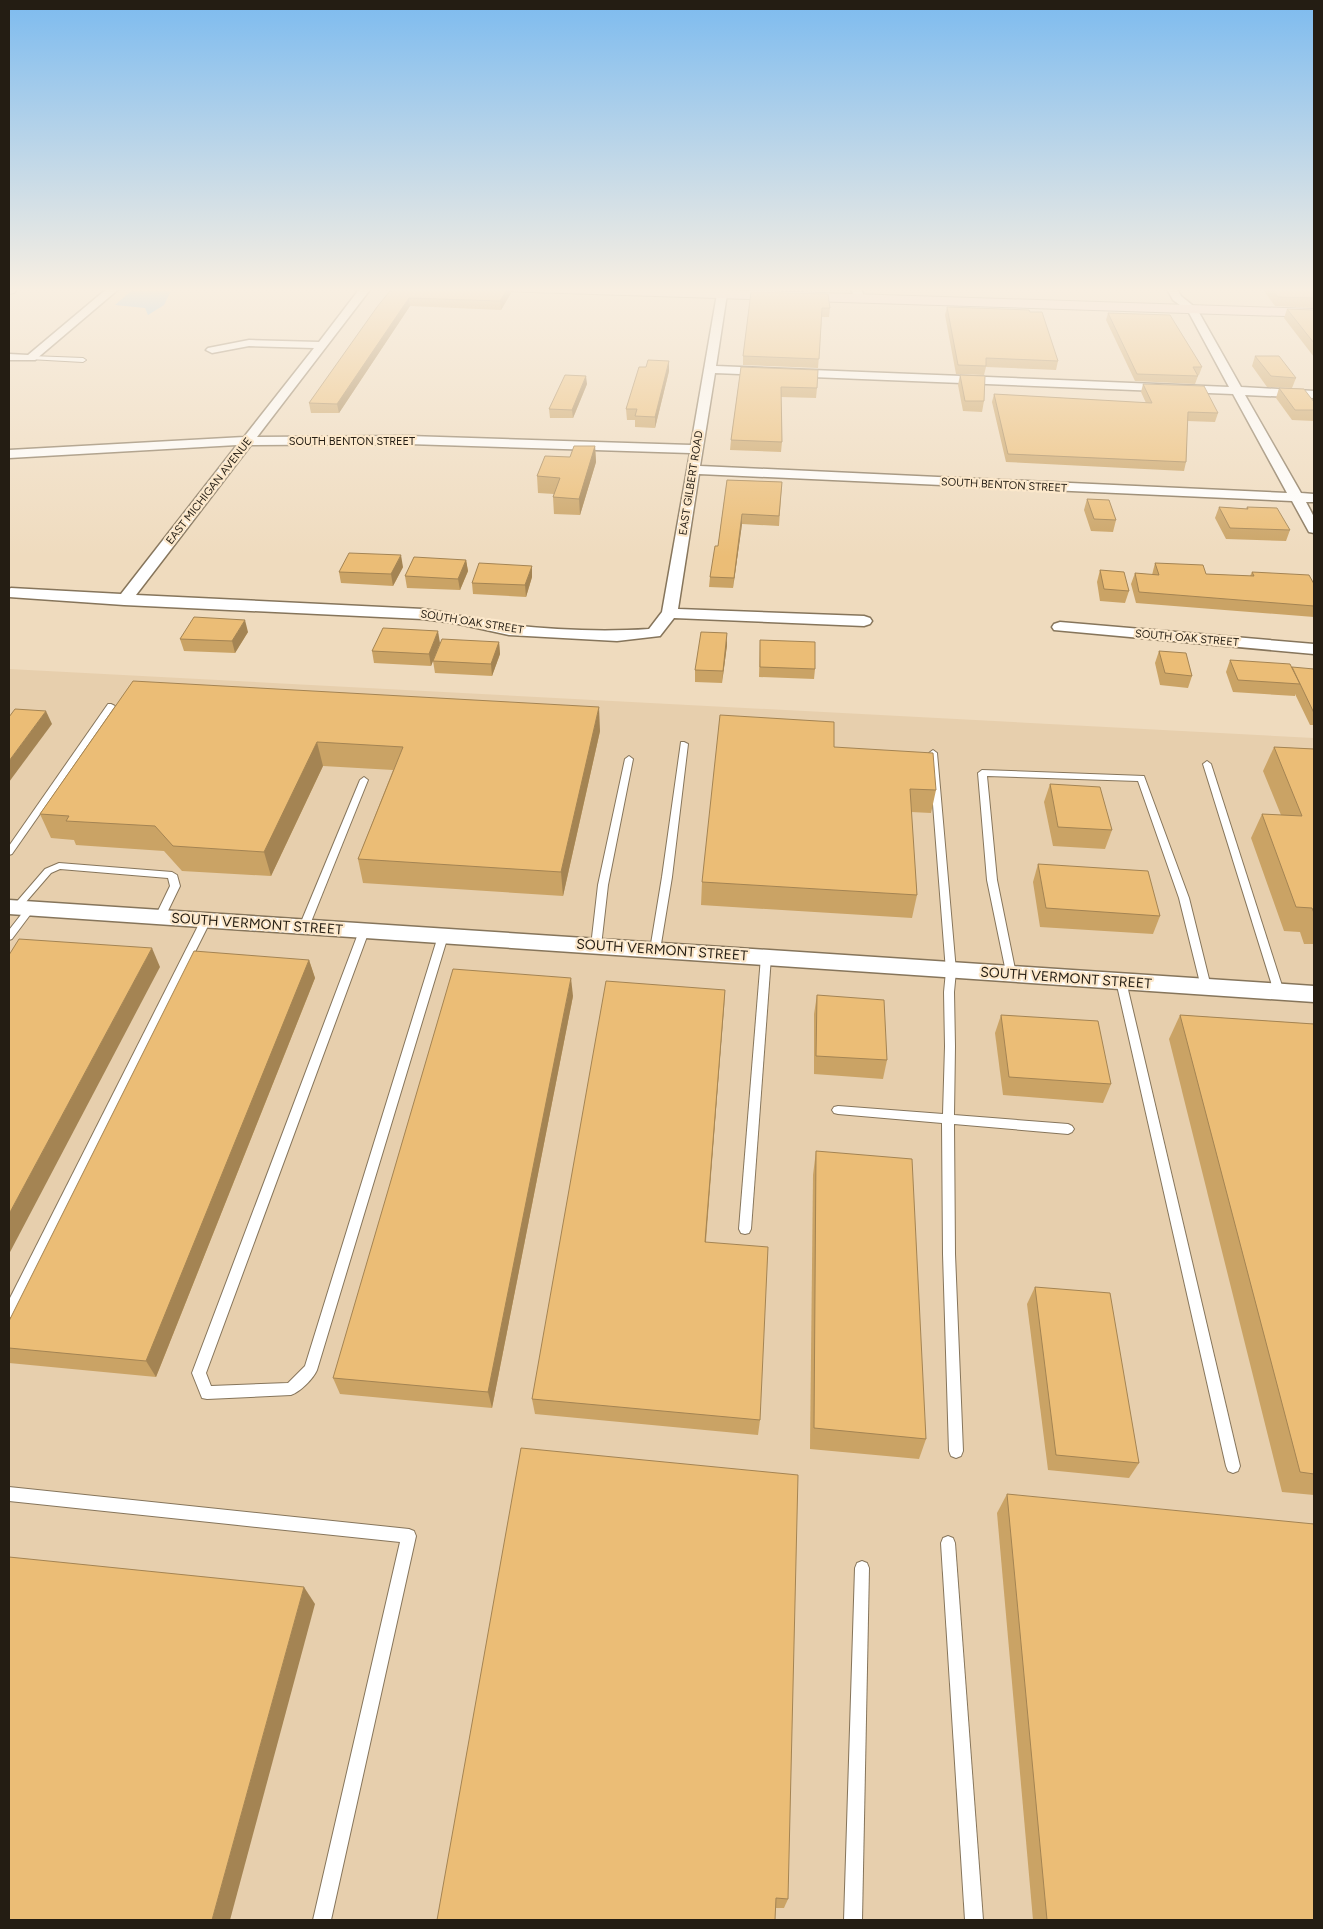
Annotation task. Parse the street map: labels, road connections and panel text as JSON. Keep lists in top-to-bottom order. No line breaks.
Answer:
{"streets":{"street":["SOUTH BENTON STREET","EAST GILBERT ROAD","EAST MICHIGAN AVENUE","SOUTH OAK STREET","SOUTH VERMONT STREET"]},"crossings":[["SOUTH BENTON STREET","EAST GILBERT ROAD"],["SOUTH BENTON STREET","EAST MICHIGAN AVENUE"],["EAST GILBERT ROAD","SOUTH OAK STREET"],["EAST MICHIGAN AVENUE","SOUTH OAK STREET"]]}
